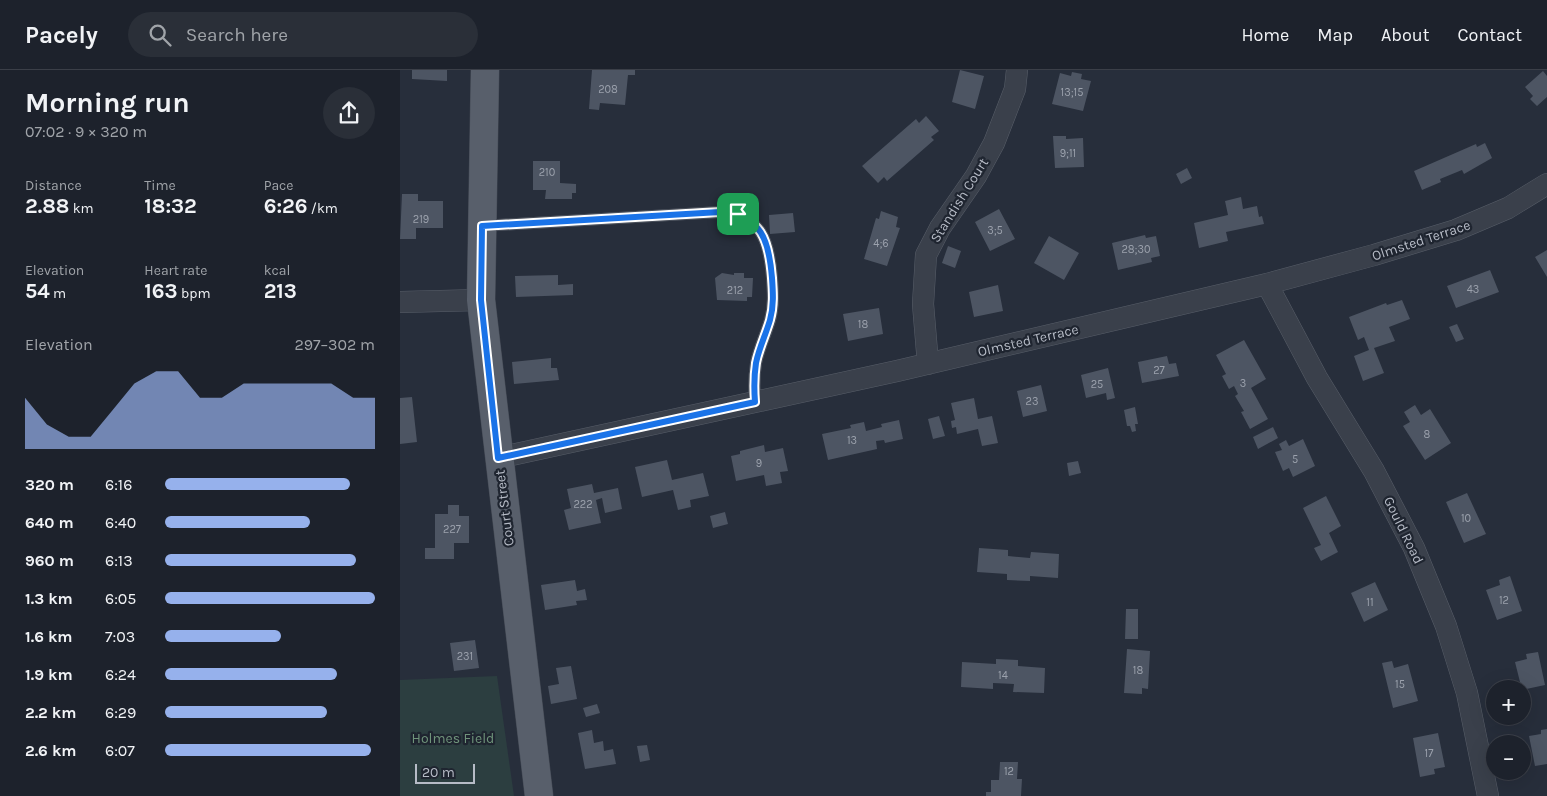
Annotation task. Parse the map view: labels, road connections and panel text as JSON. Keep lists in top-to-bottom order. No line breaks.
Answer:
{"streets":{"main road":["Court Street"],"street":["Standish Court","Olmsted Terrace","Gould Road"]},"crossings":[["Standish Court","Olmsted Terrace"],["Olmsted Terrace","Court Street"],["Olmsted Terrace","Gould Road"]],"parks":["Holmes Field"],"house_numbers":["208","13;15","9;11","210","219","3;5","4;6","28;30","43","212","18","27","3","25","23","8","13","5","9","222","10","227","12","11","231","18","14","15","17","12"],"scale_bar":"20 m","page":{"header":"Pacely","search":"Search here","nav":["Home","Map","About","Contact"],"heading":["Morning run","07:02 · 9 × 320 m"],"stats":[["Distance","2.88 km"],["Time","18:32"],["Pace","6:26 /km"],["Elevation","54 m"],["Heart rate","163 bpm"],["kcal","213"]],"chart":["Elevation","297–302 m"],"list":[{"name":"320 m","note":"6:16"},{"name":"640 m","note":"6:40"},{"name":"960 m","note":"6:13"},{"name":"1.3 km","note":"6:05"},{"name":"1.6 km","note":"7:03"},{"name":"1.9 km","note":"6:24"},{"name":"2.2 km","note":"6:29"},{"name":"2.6 km","note":"6:07"}],"map_buttons":["+","−"],"scale":"20 m"}}
